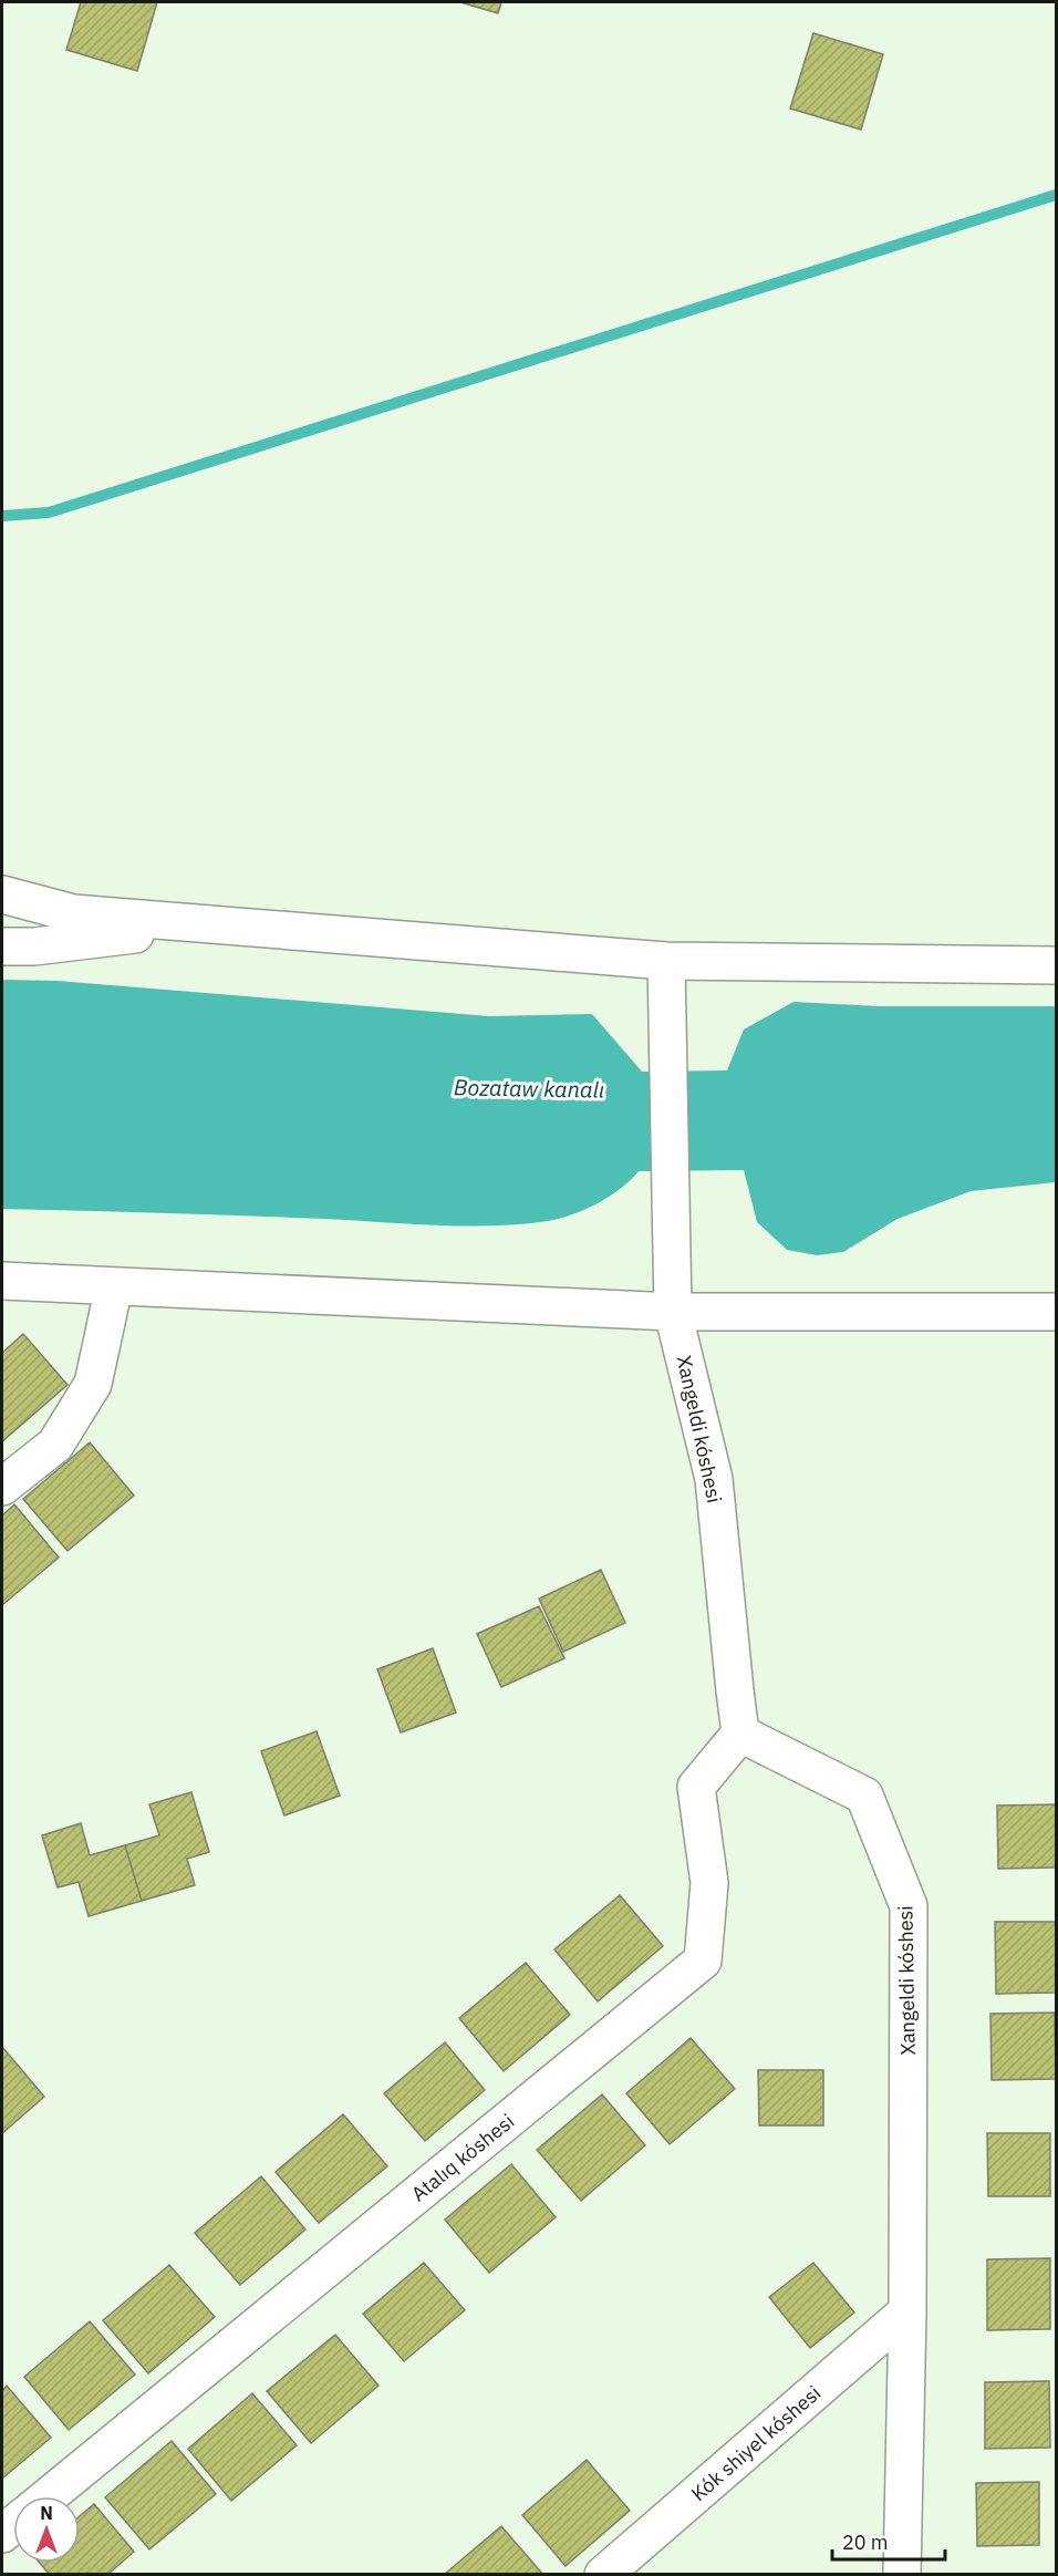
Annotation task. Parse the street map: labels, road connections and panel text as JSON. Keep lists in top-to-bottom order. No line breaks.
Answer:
{"streets":{"street":["Xangeldi kóshesi","Atalıq kóshesi","Kók shiyel kóshesi"]},"crossings":[["Xangeldi kóshesi","Atalıq kóshesi"],["Xangeldi kóshesi","Kók shiyel kóshesi"]],"water":["Bozataw kanalı"],"scale_bar":"20 m","north":"top"}
